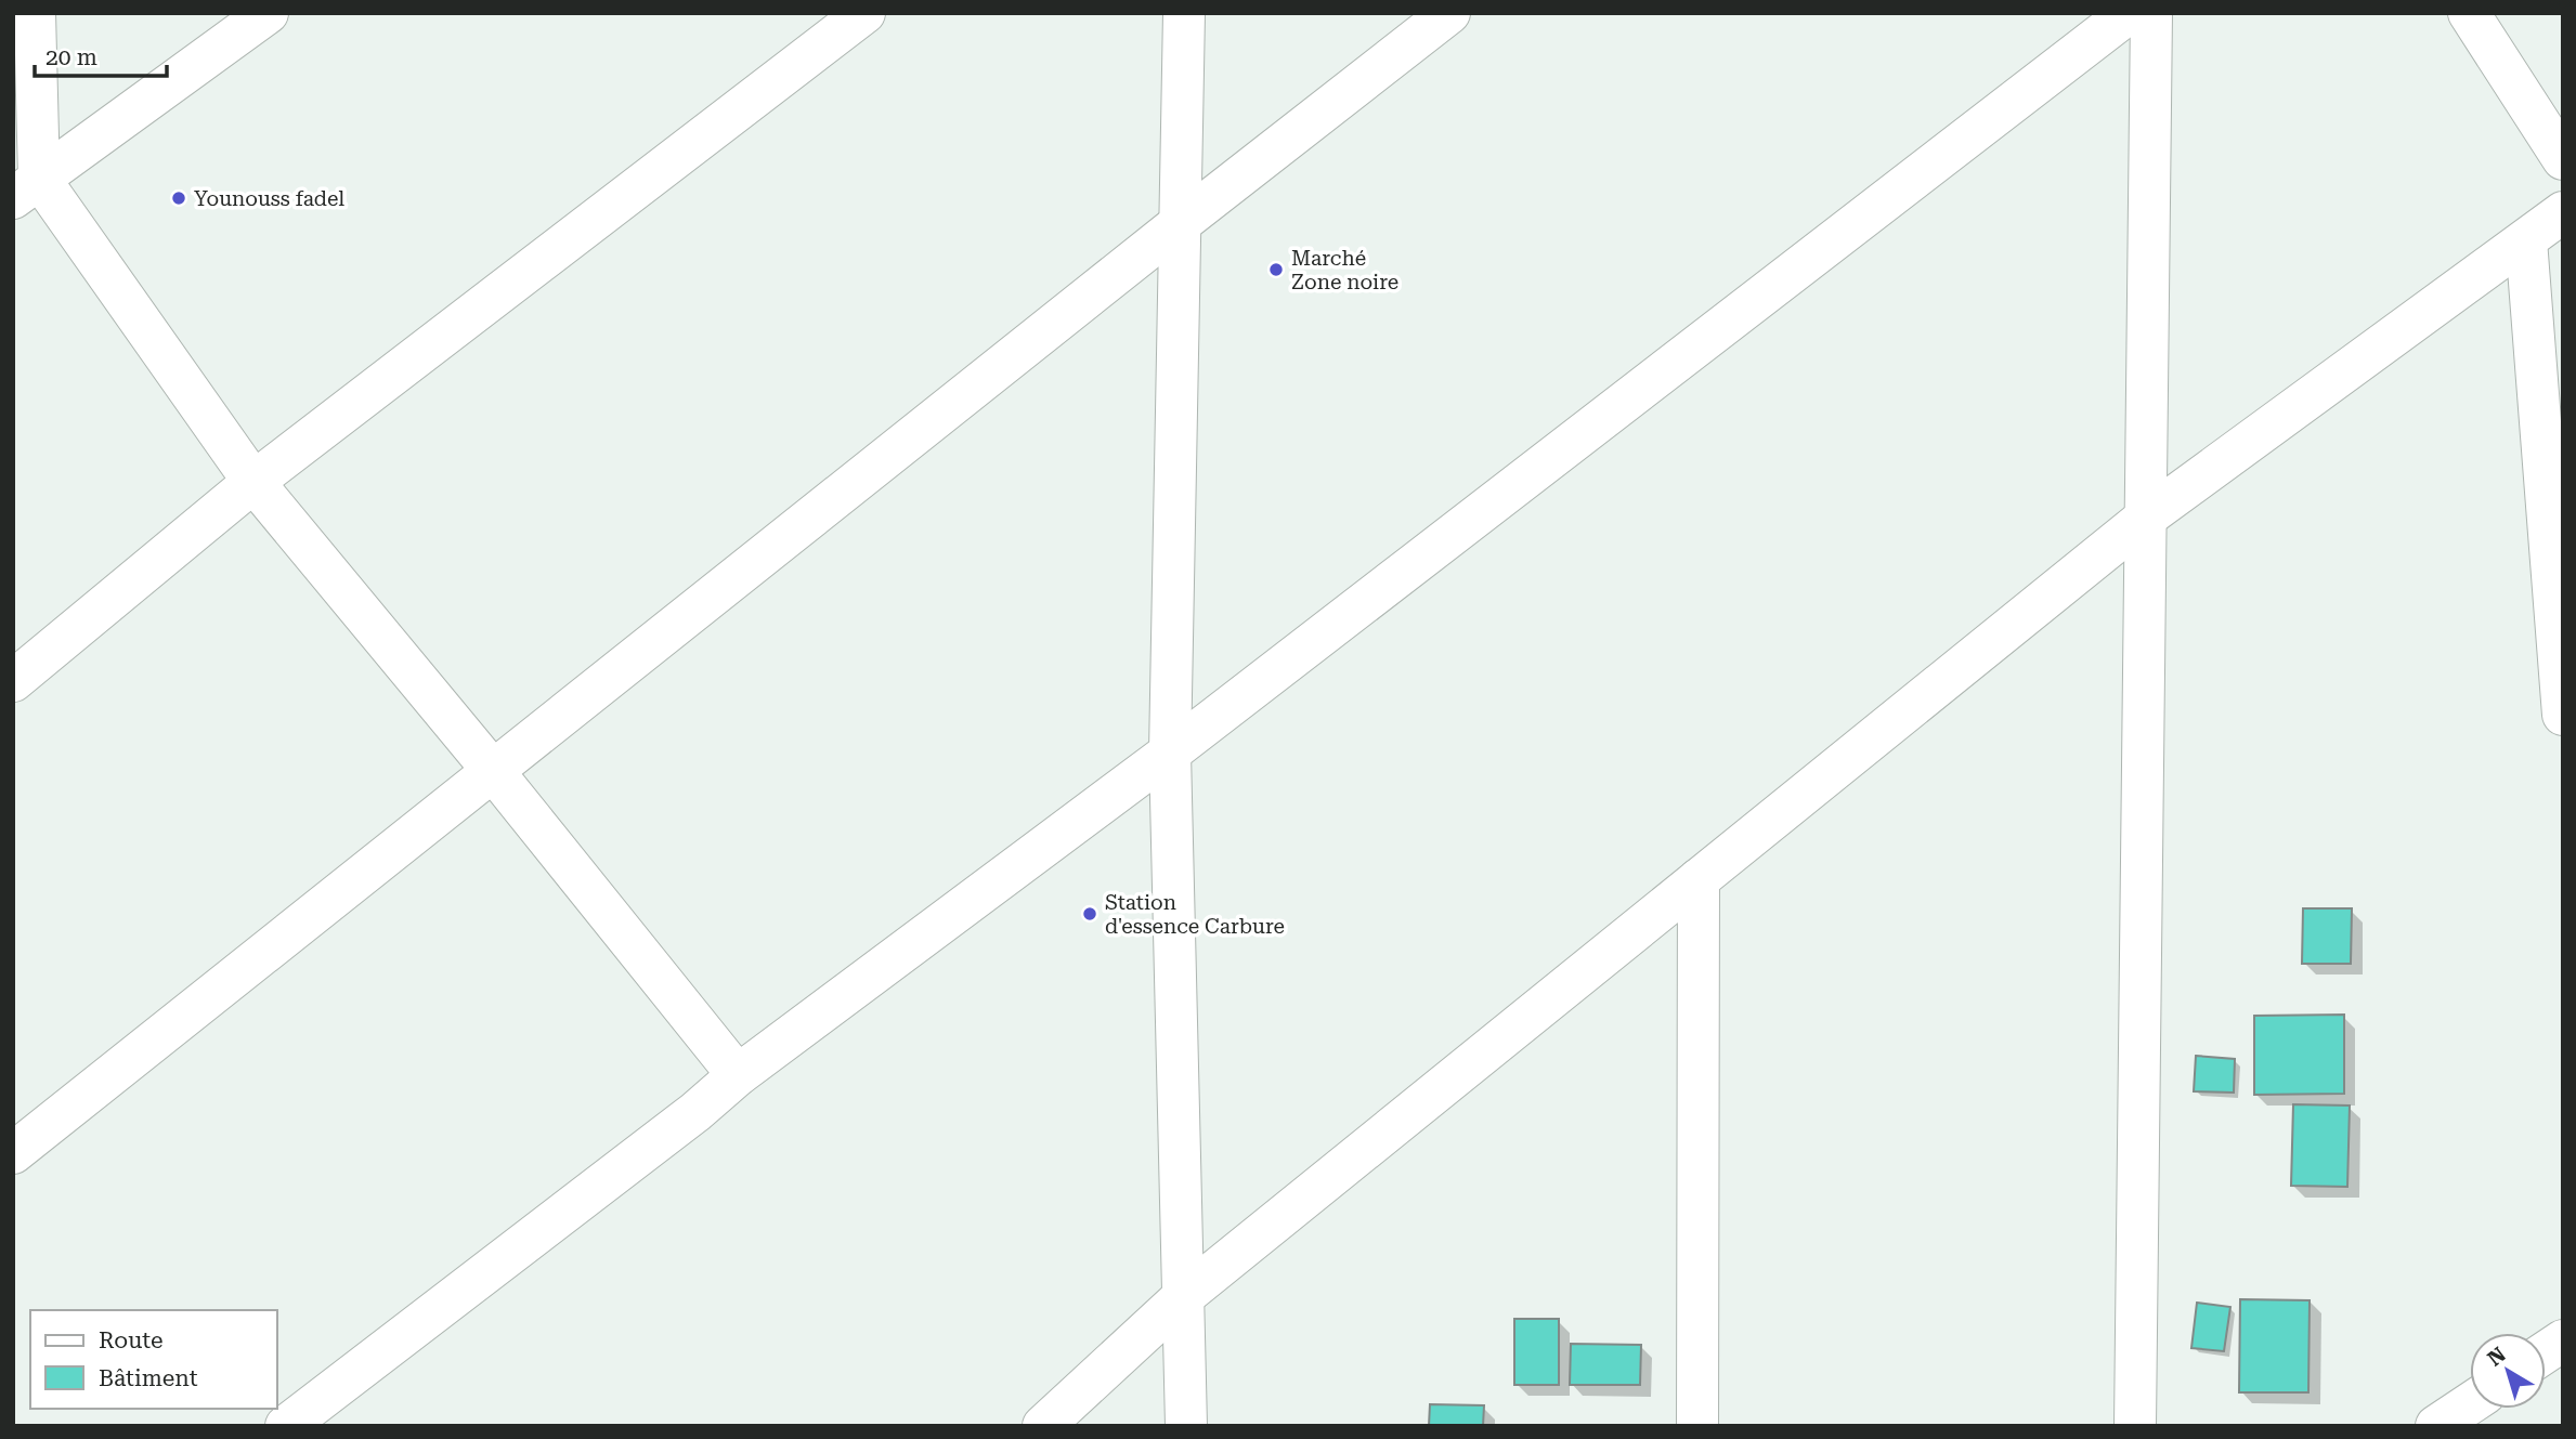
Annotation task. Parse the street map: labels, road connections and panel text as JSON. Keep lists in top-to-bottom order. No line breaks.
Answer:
{"places":["Younouss fadel","Marché Zone noire","Station d'essence Carbure"],"legend":["Route","Bâtiment"],"scale_bar":"20 m","north":"top left"}
